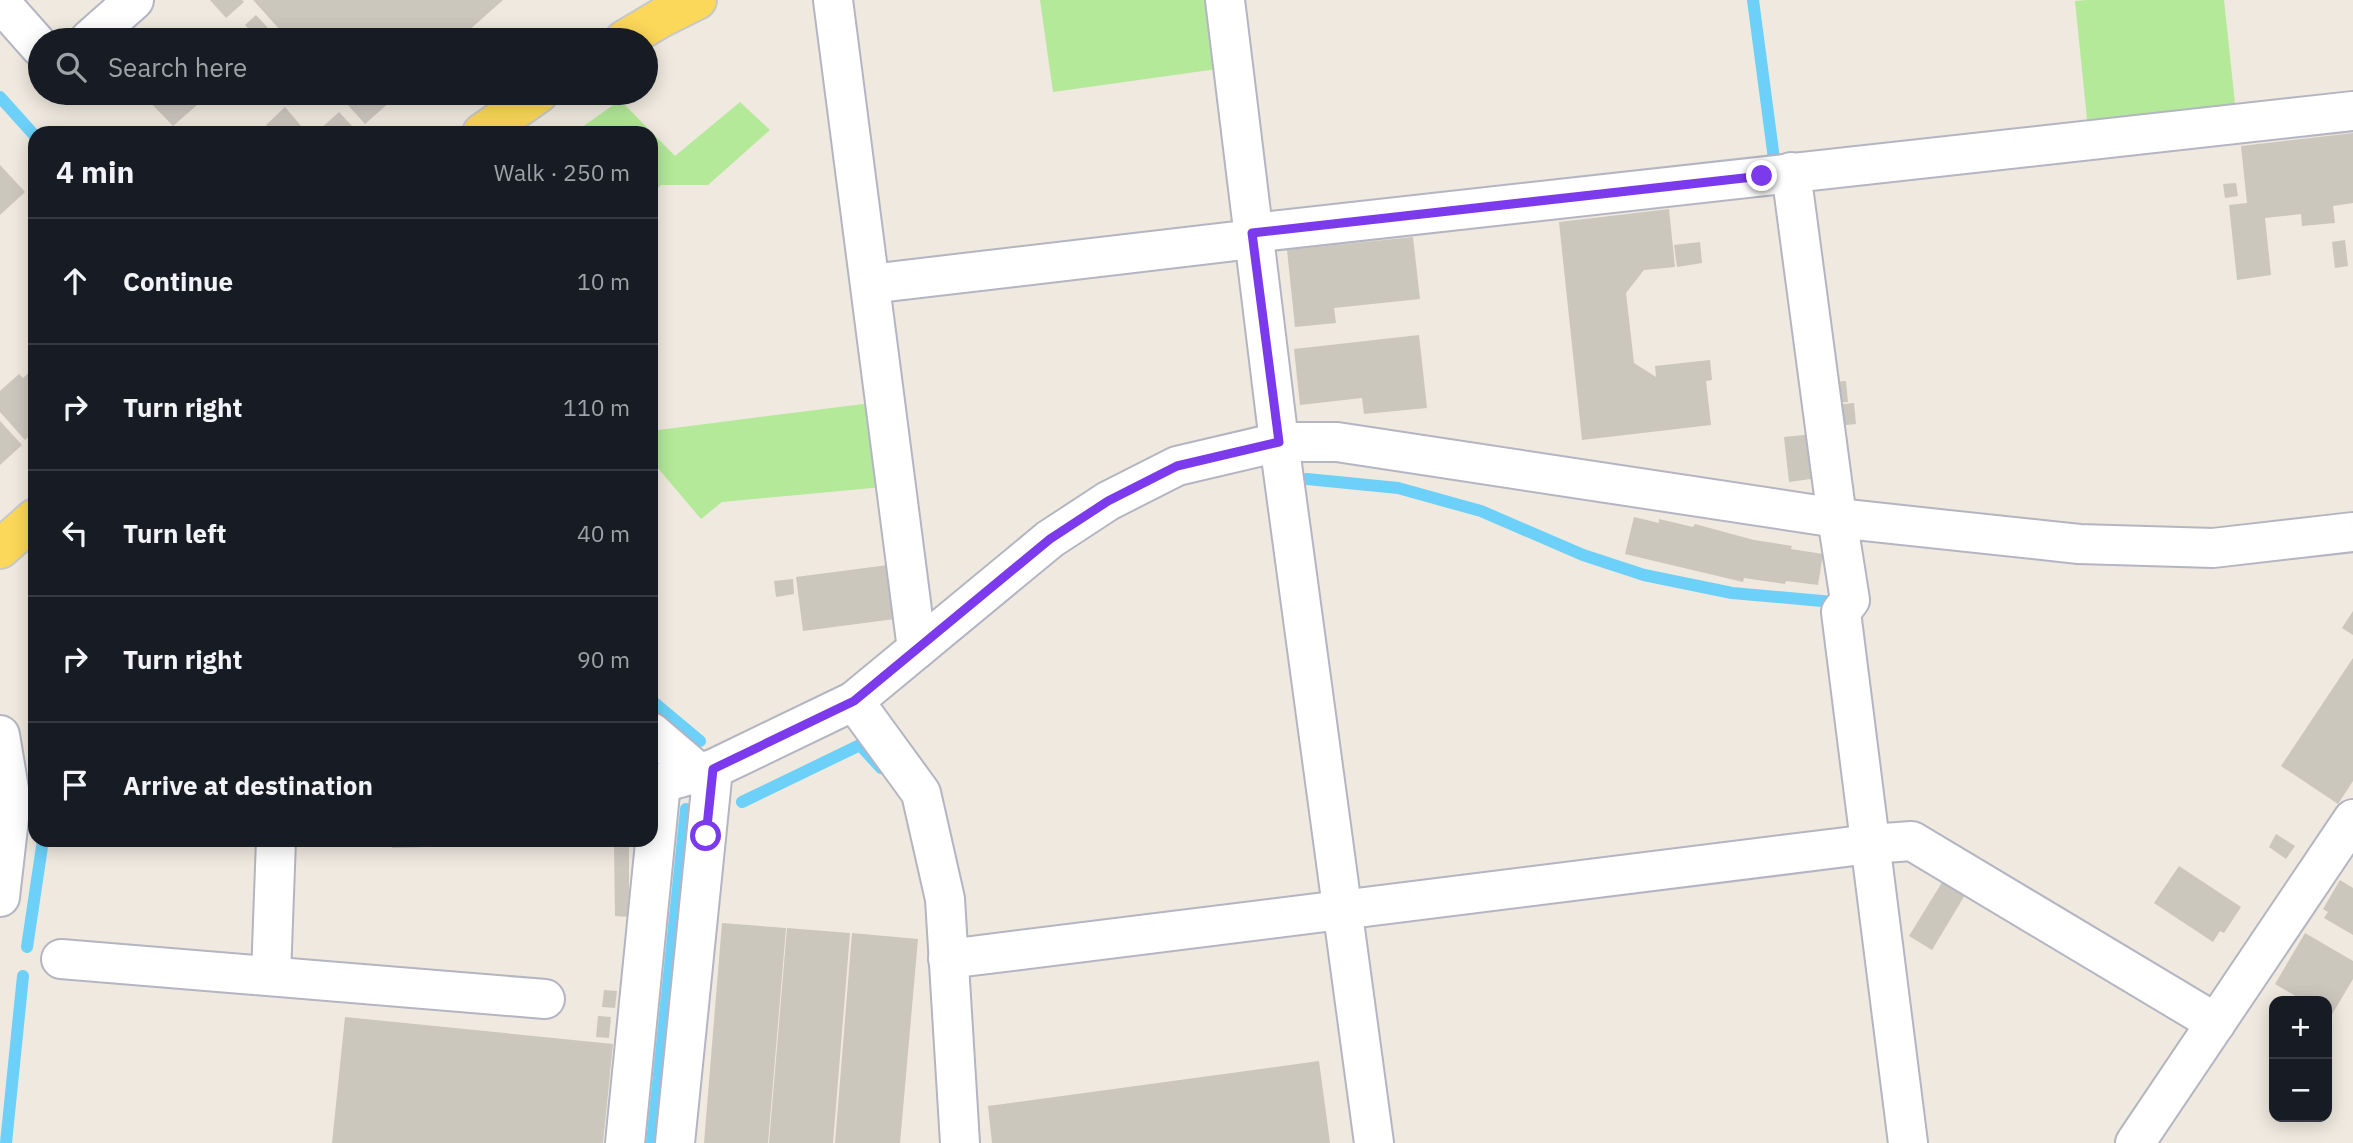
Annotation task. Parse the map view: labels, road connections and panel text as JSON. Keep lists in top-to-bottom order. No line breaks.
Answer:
{"page":{"search":"Search here","heading":["4 min","Walk · 250 m"],"list":[["Continue","10 m"],["Turn right","110 m"],["Turn left","40 m"],["Turn right","90 m"],"Arrive at destination"],"map_buttons":["+","−"]}}
